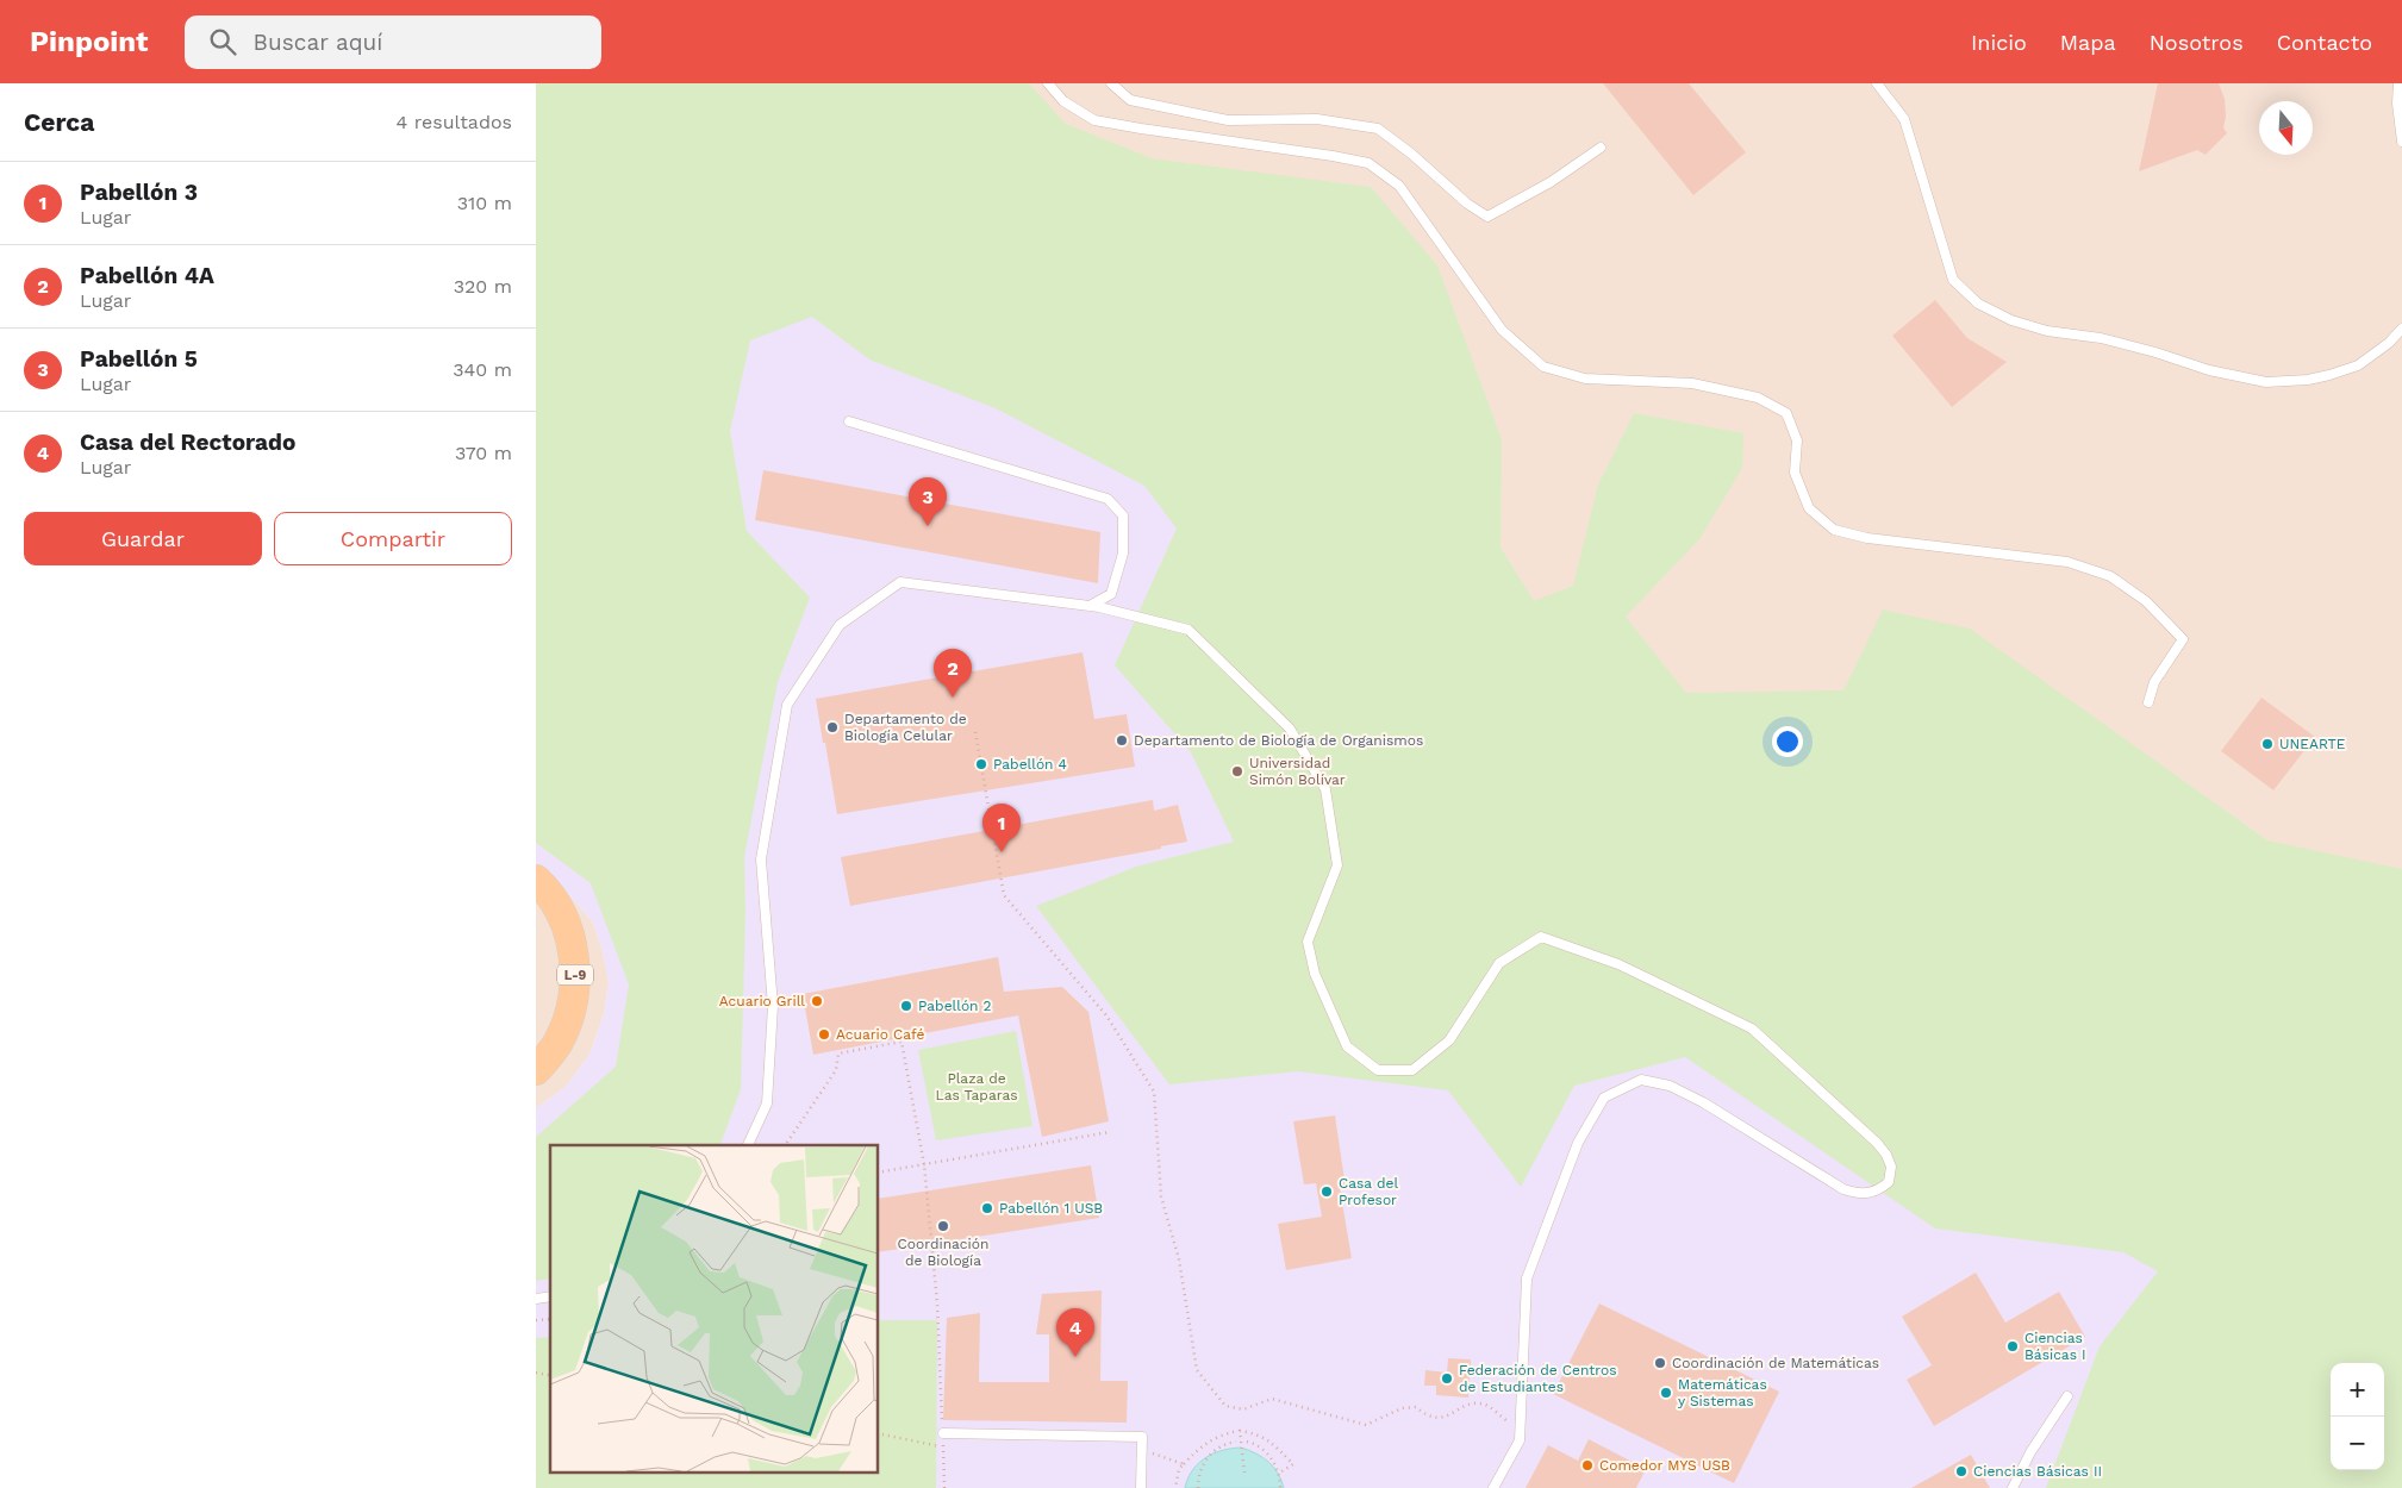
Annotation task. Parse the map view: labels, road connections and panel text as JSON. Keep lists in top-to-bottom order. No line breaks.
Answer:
{"streets":{"main road":["L-9"]},"parks":["Plaza de Las Taparas"],"places":["Departamento de Biología Celular","Departamento de Biología de Organismos","UNEARTE","Pabellón 4","Universidad Simón Bolívar","Acuario Grill","Pabellón 2","Acuario Café","Casa del Profesor","Pabellón 1 USB","Coordinación de Biología","Ciencias Básicas I","Coordinación de Matemáticas","Federación de Centros de Estudiantes","Matemáticas y Sistemas","Comedor MYS USB","Ciencias Básicas II"],"north":"bottom","page":{"header":"Pinpoint","search":"Buscar aquí","nav":["Inicio","Mapa","Nosotros","Contacto"],"heading":["Cerca","4 resultados"],"list":[{"mark":"1","name":"Pabellón 3","note":"Lugar","value":"310 m"},{"mark":"2","name":"Pabellón 4A","note":"Lugar","value":"320 m"},{"mark":"3","name":"Pabellón 5","note":"Lugar","value":"340 m"},{"mark":"4","name":"Casa del Rectorado","note":"Lugar","value":"370 m"}],"pins":["3","2","1","4"],"buttons":["Guardar","Compartir"],"map_buttons":["+","−"]}}
